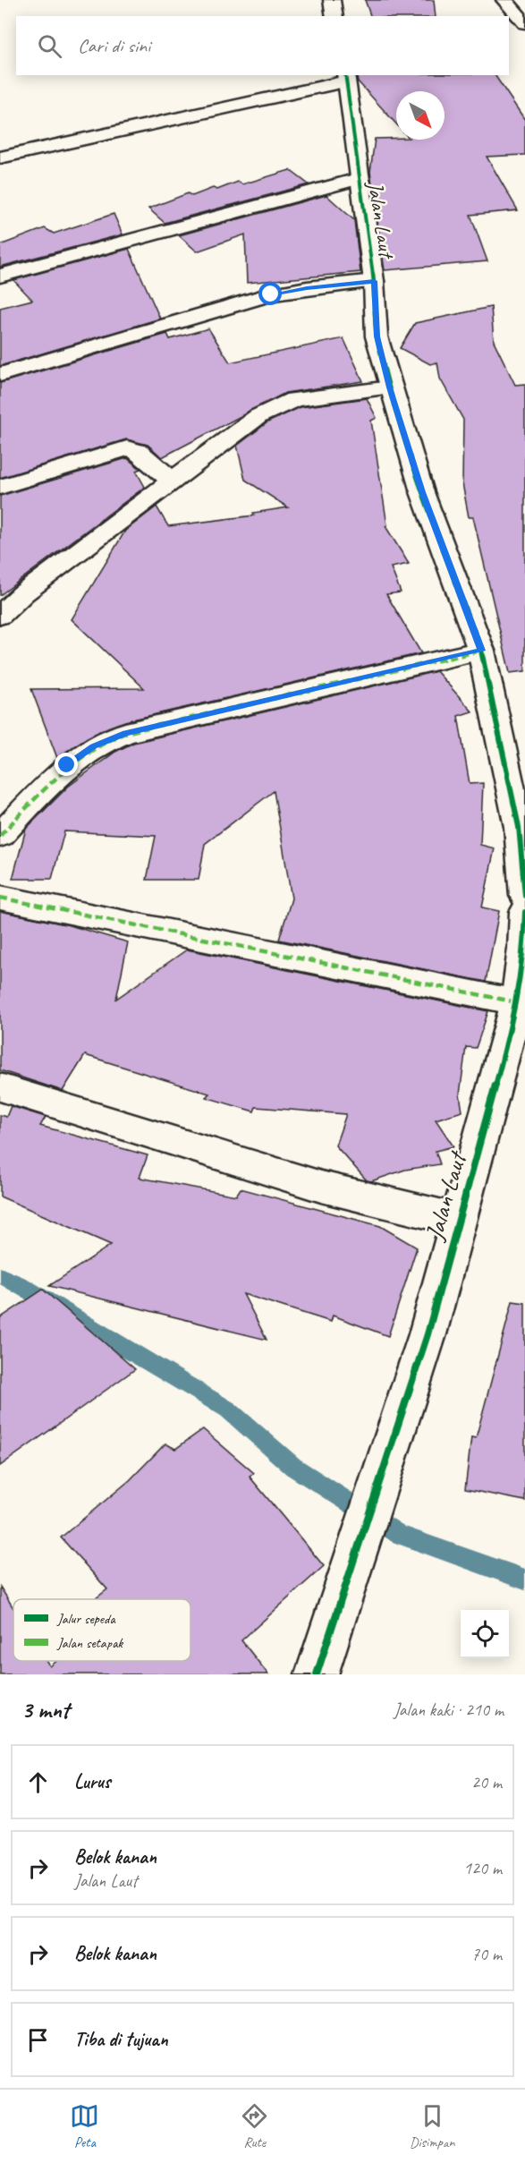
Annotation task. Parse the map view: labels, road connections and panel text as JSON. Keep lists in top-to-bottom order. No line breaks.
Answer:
{"streets":{"street":["Jalan Laut"]},"legend":["Jalur sepeda","Jalan setapak"],"north":"bottom right","page":{"search":"Cari di sini","heading":["3 mnt","Jalan kaki · 210 m"],"list":[["Lurus","20 m"],["Belok kanan","Jalan Laut","120 m"],["Belok kanan","70 m"],"Tiba di tujuan"],"nav":["Peta","Rute","Disimpan"]}}
